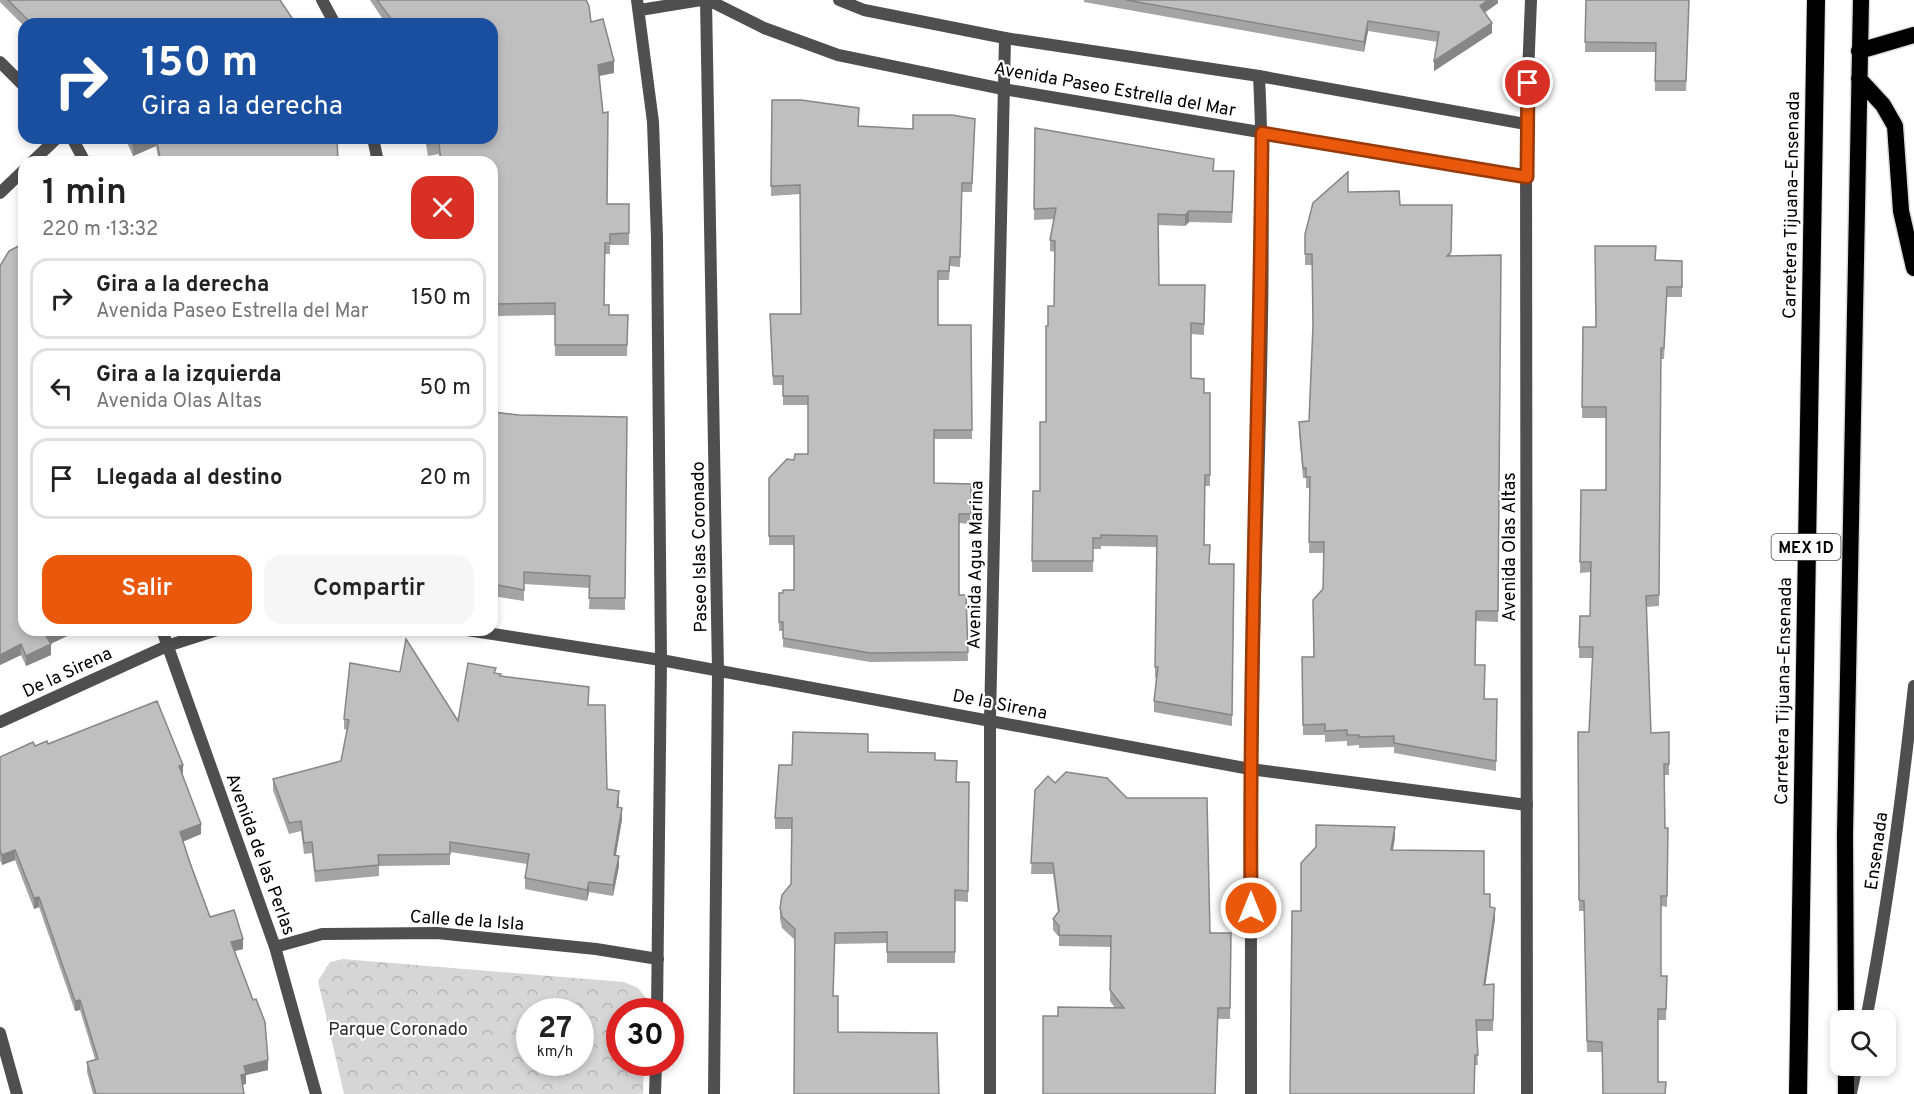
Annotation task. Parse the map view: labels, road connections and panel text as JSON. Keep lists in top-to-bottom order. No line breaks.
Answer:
{"streets":{"highway":["Carretera Tijuana–Ensenada","MEX 1D"],"street":["Avenida Paseo Estrella del Mar","Paseo Islas Coronado","Avenida Olas Altas","Avenida Agua Marina","De la Sirena","Ensenada","Avenida de las Perlas","Calle de la Isla"]},"crossings":[["Avenida Paseo Estrella del Mar","Paseo Islas Coronado"],["Avenida Paseo Estrella del Mar","Avenida Olas Altas"],["Avenida Paseo Estrella del Mar","Avenida Agua Marina"],["Paseo Islas Coronado","De la Sirena"],["Avenida Olas Altas","De la Sirena"],["Avenida Agua Marina","De la Sirena"],["De la Sirena","Avenida de las Perlas"],["Avenida de las Perlas","Calle de la Isla"]],"parks":["Parque Coronado"],"page":{"turn":["150 m","Gira a la derecha"],"heading":["1 min","220 m · 13:32"],"list":[{"name":"Gira a la derecha","note":"Avenida Paseo Estrella del Mar","value":"150 m"},{"name":"Gira a la izquierda","note":"Avenida Olas Altas","value":"50 m"},{"name":"Llegada al destino","value":"20 m"}],"buttons":["Salir","Compartir"],"speed":"27 km/h","limit":"30"}}
